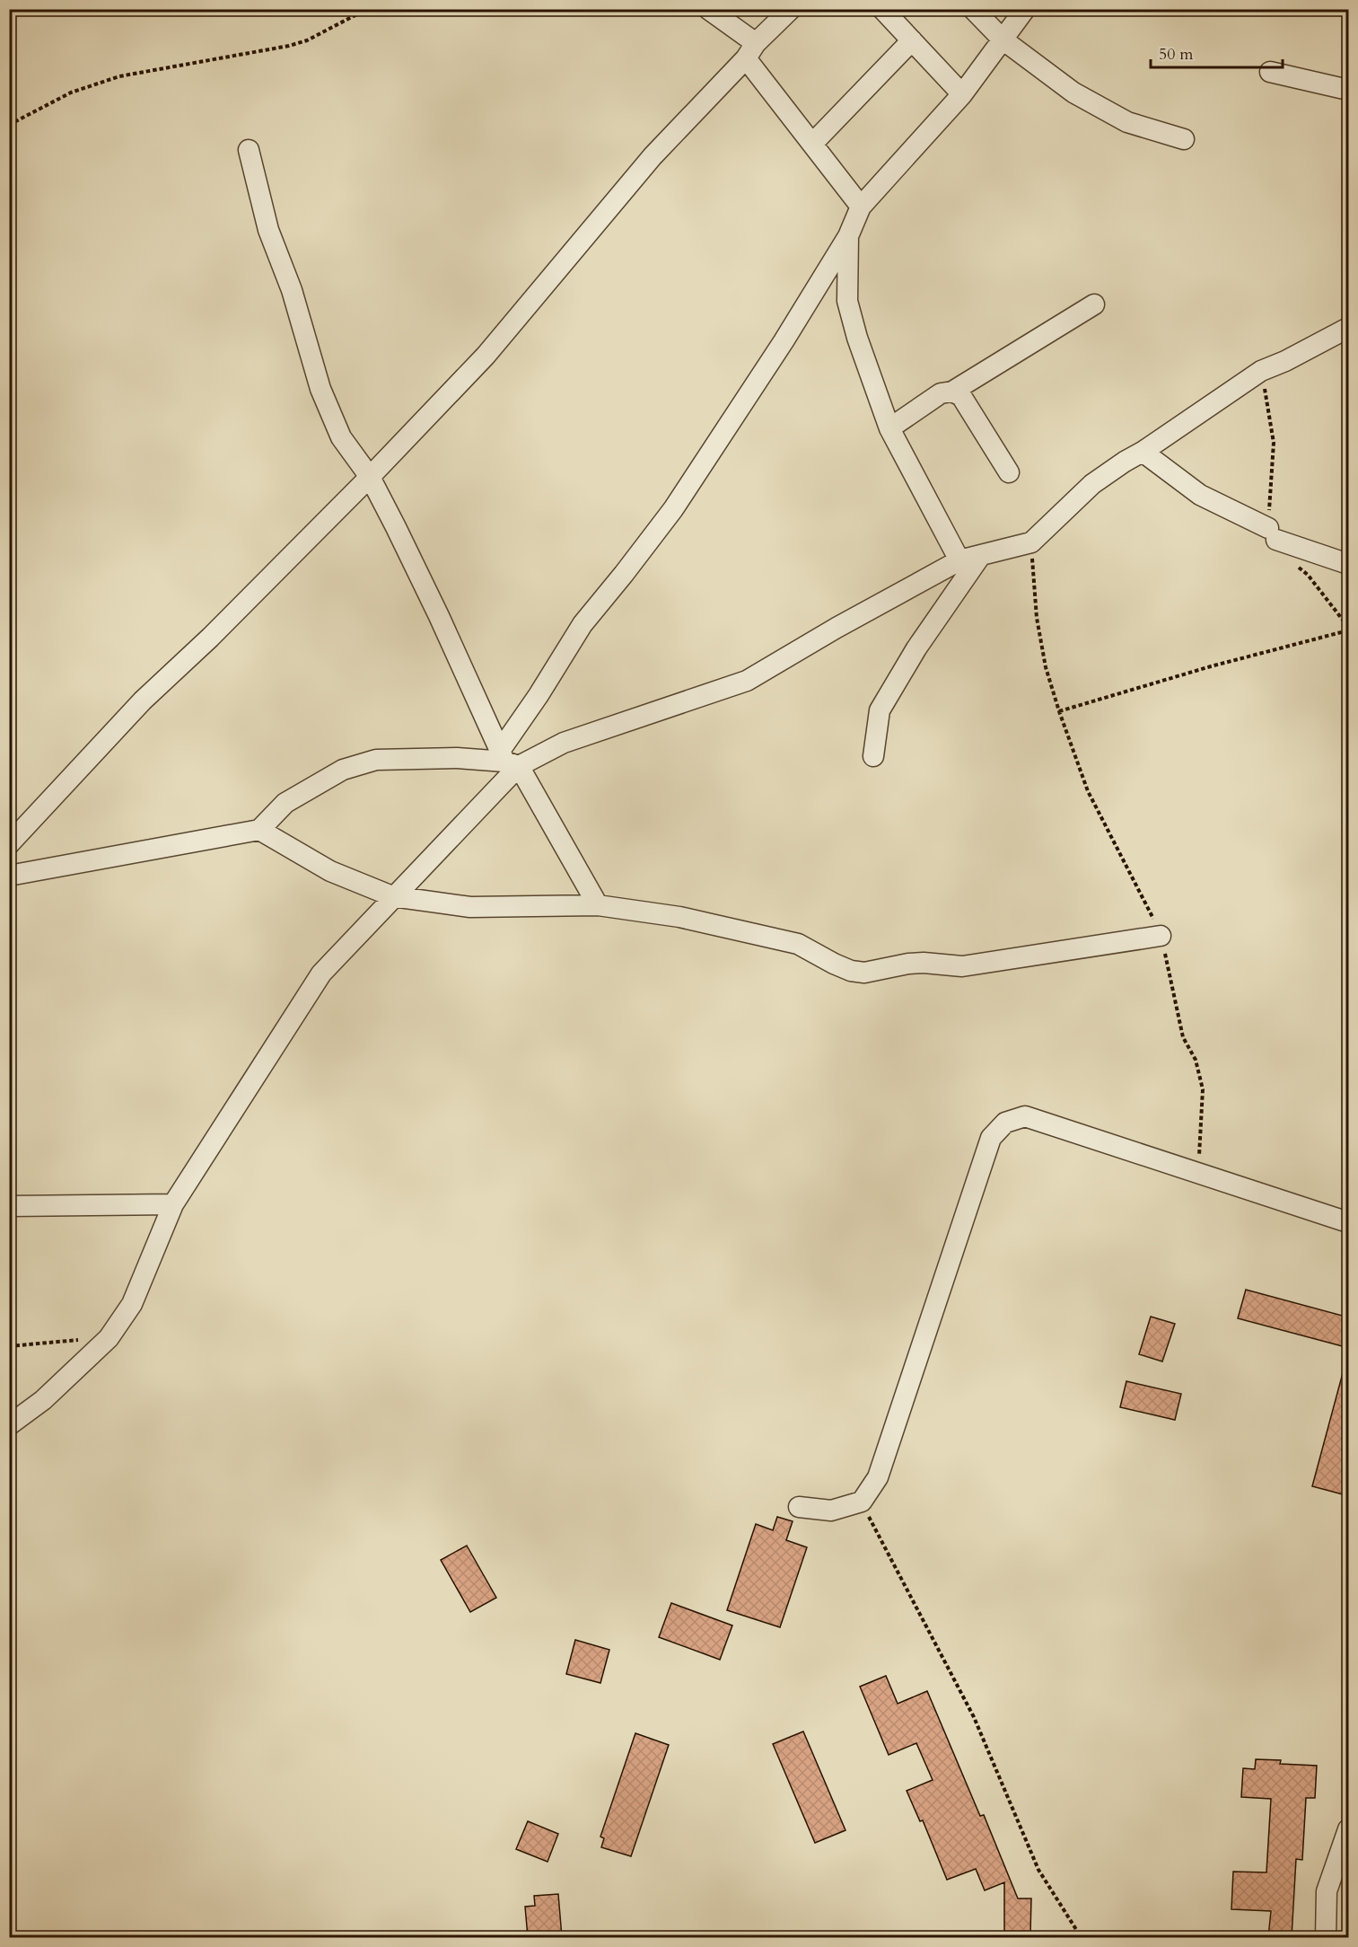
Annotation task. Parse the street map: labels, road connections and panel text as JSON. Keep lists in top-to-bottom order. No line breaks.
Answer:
{"scale_bar":"50 m"}
